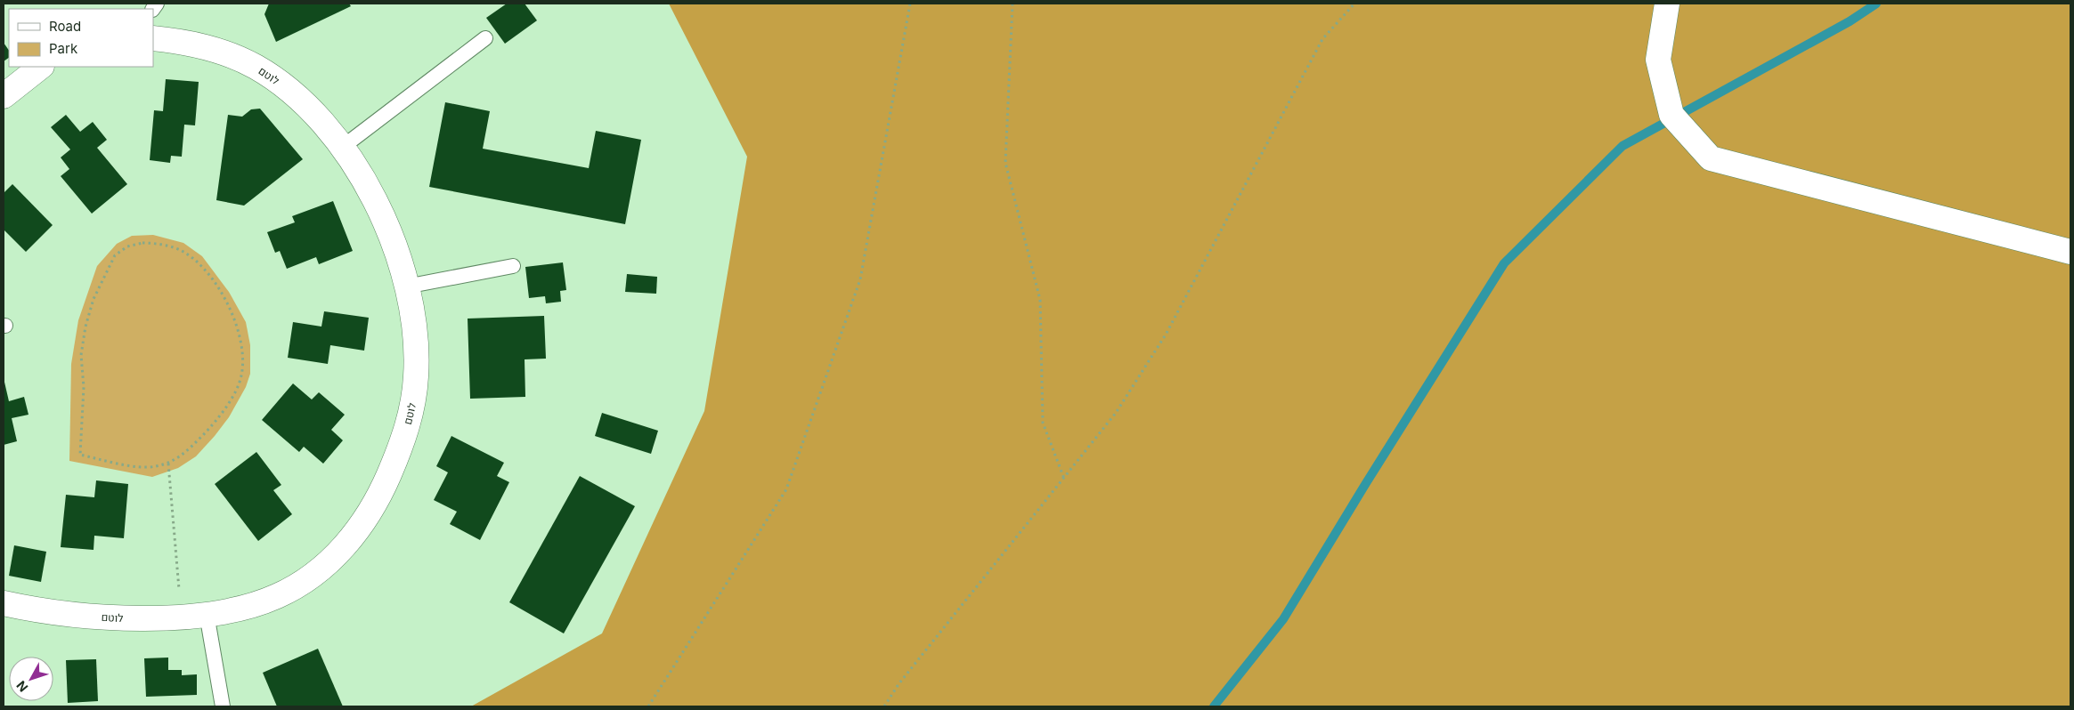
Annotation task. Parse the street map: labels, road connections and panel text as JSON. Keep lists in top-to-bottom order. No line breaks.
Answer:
{"streets":{"street":["לוטם"]},"legend":["Road","Park"],"north":"bottom left"}
